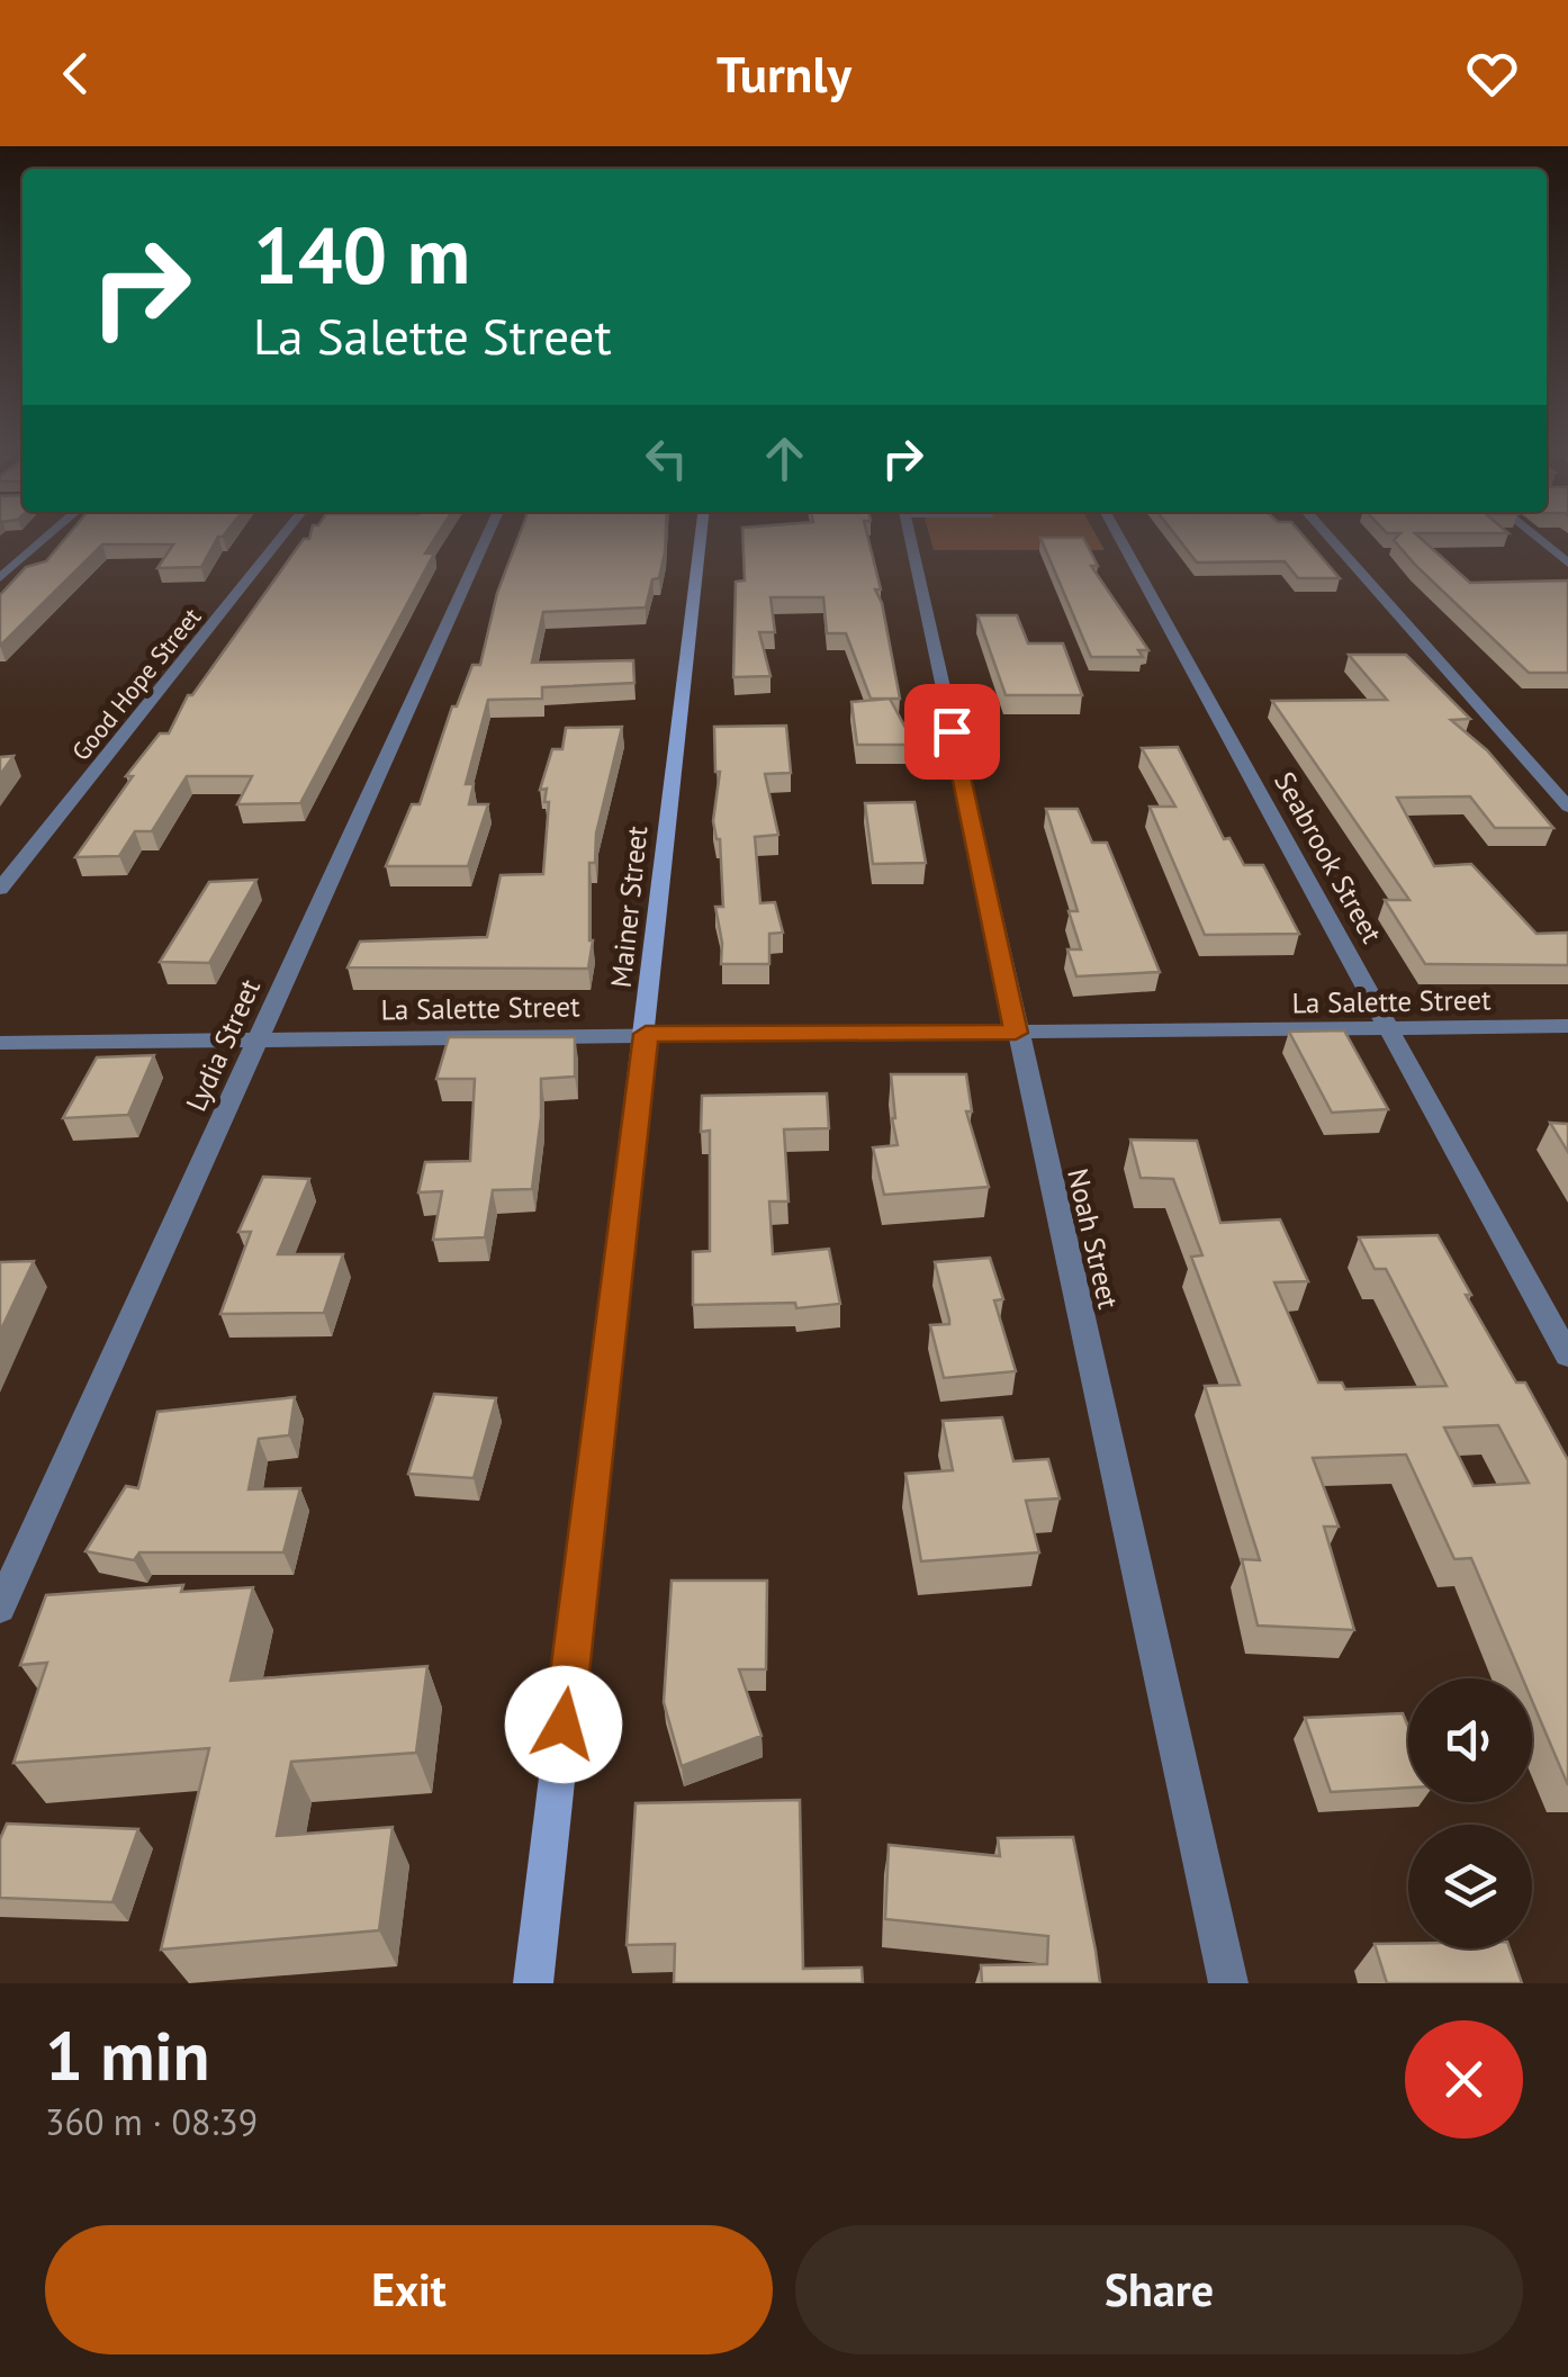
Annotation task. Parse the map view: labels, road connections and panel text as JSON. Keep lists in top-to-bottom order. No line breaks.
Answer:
{"streets":{"street":["Good Hope Street","Seabrook Street","Mainer Street","La Salette Street","Lydia Street","Noah Street"]},"crossings":[["Seabrook Street","La Salette Street"],["Mainer Street","La Salette Street"],["La Salette Street","Lydia Street"],["La Salette Street","Noah Street"]],"page":{"header":"Turnly","turn":["140 m","La Salette Street"],"heading":["1 min","360 m · 08:39"],"buttons":["Exit","Share"]}}
